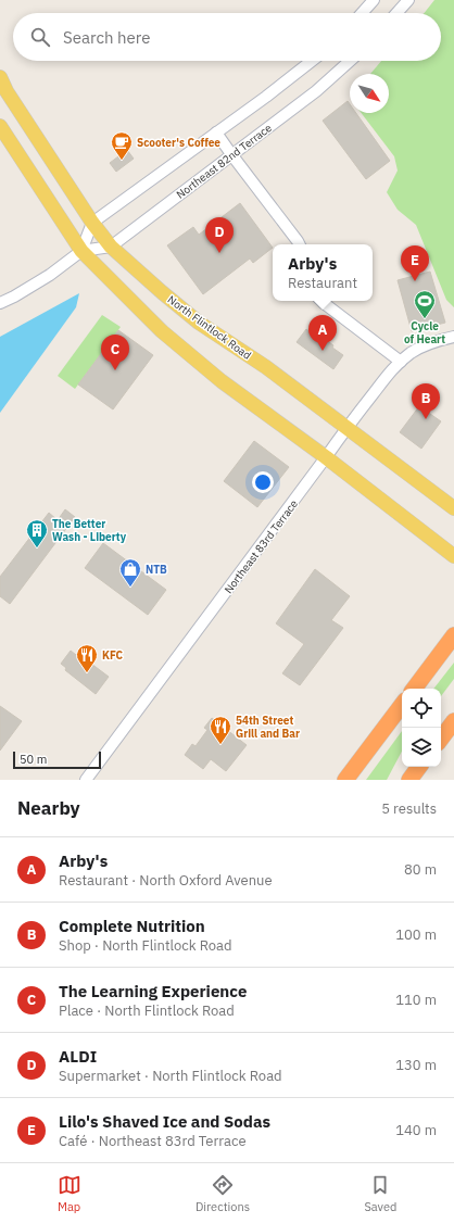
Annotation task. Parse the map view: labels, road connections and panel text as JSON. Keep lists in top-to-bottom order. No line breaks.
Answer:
{"streets":{"main road":["North Flintlock Road"],"street":["Northeast 82nd Terrace","Northeast 83rd Terrace"]},"crossings":[["Northeast 82nd Terrace","North Flintlock Road"],["North Flintlock Road","Northeast 83rd Terrace"]],"places":{"cafe":["Scooter's Coffee"],"sports":["Cycle of Heart"],"building":["The Better Wash - Liberty"],"shop":["NTB"],"restaurant":["KFC","54th Street Grill and Bar"]},"scale_bar":"50 m","north":"bottom right","page":{"search":"Search here","pins":["D","E","A","C","B"],"popup":["Arby's","Restaurant"],"scale":"50 m","heading":["Nearby","5 results"],"list":[{"mark":"A","name":"Arby's","note":"Restaurant · North Oxford Avenue","value":"80 m"},{"mark":"B","name":"Complete Nutrition","note":"Shop · North Flintlock Road","value":"100 m"},{"mark":"C","name":"The Learning Experience","note":"Place · North Flintlock Road","value":"110 m"},{"mark":"D","name":"ALDI","note":"Supermarket · North Flintlock Road","value":"130 m"},{"mark":"E","name":"Lilo's Shaved Ice and Sodas","note":"Café · Northeast 83rd Terrace","value":"140 m"}],"nav":["Map","Directions","Saved"]}}
